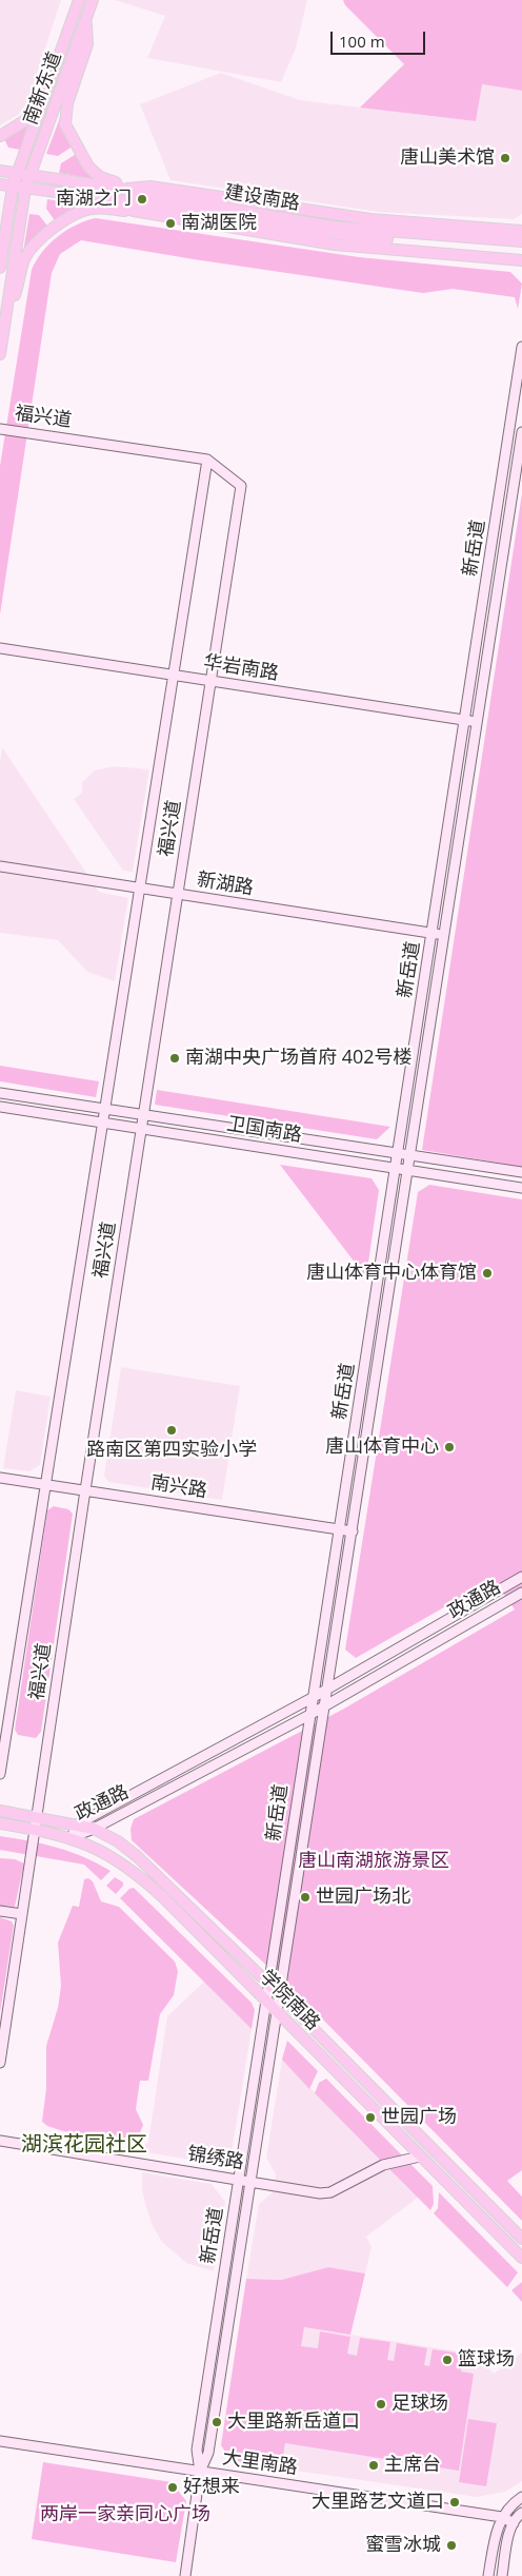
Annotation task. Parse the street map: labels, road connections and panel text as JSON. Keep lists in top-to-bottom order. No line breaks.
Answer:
{"streets":{"main road":["南新东道","建设南路","福兴道","新岳道","华岩南路","新湖路","卫国南路","南兴路","政通路","学院南路","锦绣路","大里南路"]},"crossings":[["南新东道","建设南路"],["福兴道","华岩南路"],["福兴道","新湖路"],["福兴道","卫国南路"],["福兴道","南兴路"],["福兴道","学院南路"],["新岳道","华岩南路"],["新岳道","新湖路"],["新岳道","卫国南路"],["新岳道","南兴路"],["新岳道","政通路"],["新岳道","学院南路"],["新岳道","锦绣路"],["新岳道","大里南路"],["政通路","学院南路"],["学院南路","锦绣路"]],"districts":["湖滨花园社区"],"parks":["唐山南湖旅游景区","两岸一家亲同心广场"],"places":["唐山美术馆","南湖之门","南湖医院","南湖中央广场首府 402号楼","唐山体育中心体育馆","路南区第四实验小学","唐山体育中心","世园广场北","世园广场","篮球场","足球场","大里路新岳道口","主席台","好想来","大里路艺文道口","蜜雪冰城"],"scale_bar":"100 m"}
